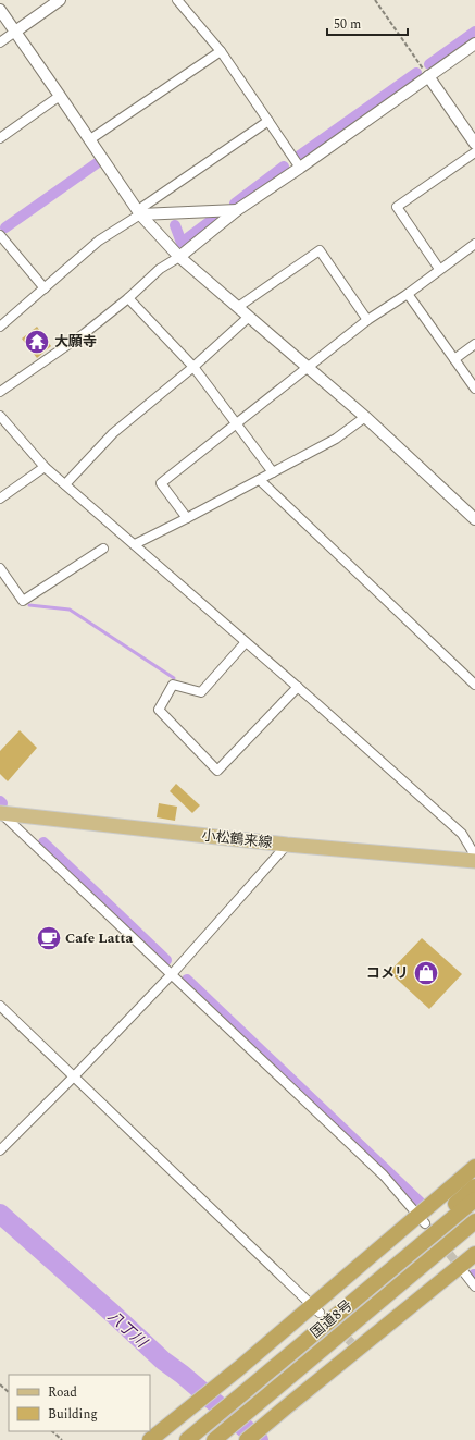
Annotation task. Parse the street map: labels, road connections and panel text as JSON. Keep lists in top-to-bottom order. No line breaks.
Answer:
{"streets":{"highway":["国道8号"],"main road":["小松鶴来線"]},"water":["八丁川"],"places":{"temple":["大願寺"],"cafe":["Cafe Latta"],"shop":["コメリ"]},"legend":["Road","Building"],"scale_bar":"50 m"}
